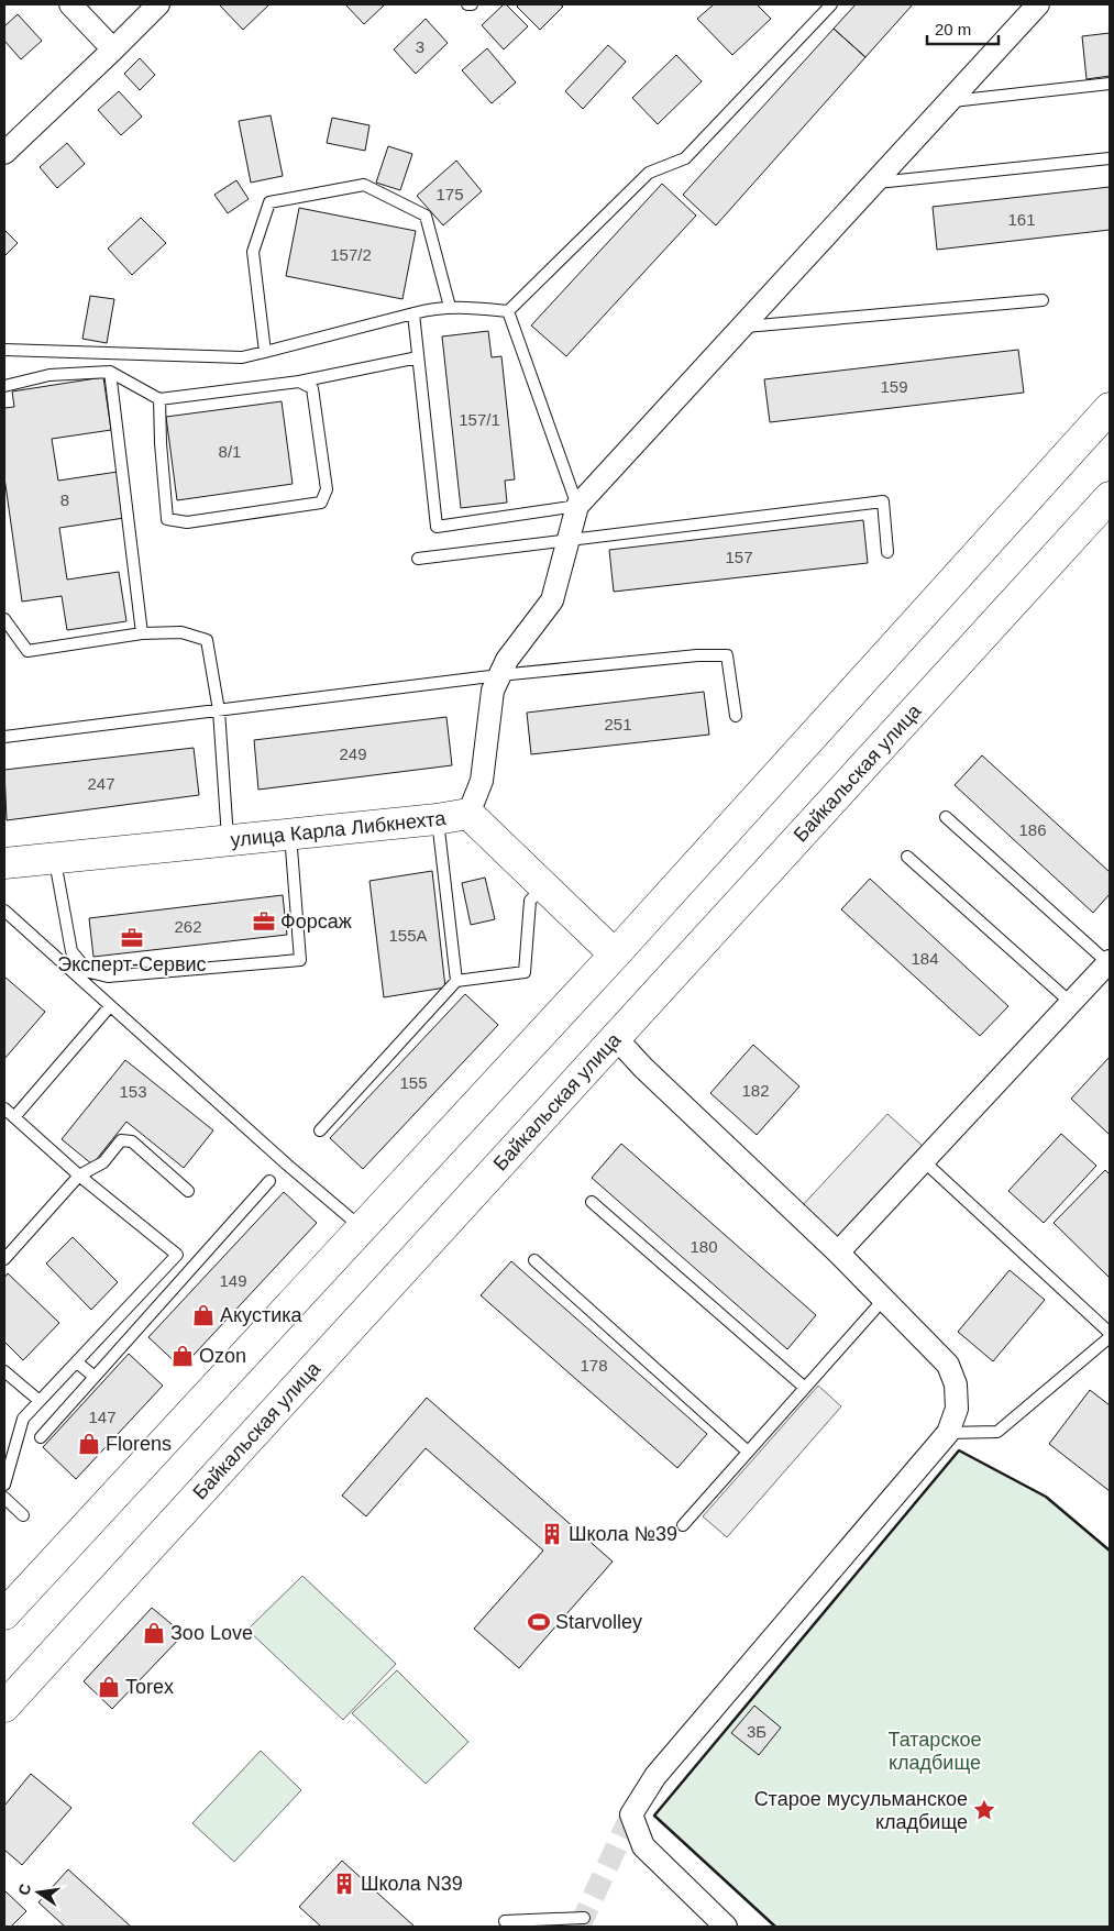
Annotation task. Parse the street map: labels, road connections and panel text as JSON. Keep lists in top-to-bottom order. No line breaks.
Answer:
{"streets":{"main road":["Байкальская улица","улица Карла Либкнехта"]},"parks":["Татарское кладбище"],"places":{"office":["Форсаж","Эксперт-Сервис"],"shop":["Акустика","Ozon","Florens","Зоо Love","Torex"],"building":["Школа №39","Школа N39"],"sports":["Starvolley"],"place":["Старое мусульманское кладбище"]},"house_numbers":["3","175","161","157/2","159","157/1","8/1","8","157","251","249","247","186","262","155А","184","155","182","153","180","149","178","147","3Б"],"scale_bar":"20 m","north":"left"}
